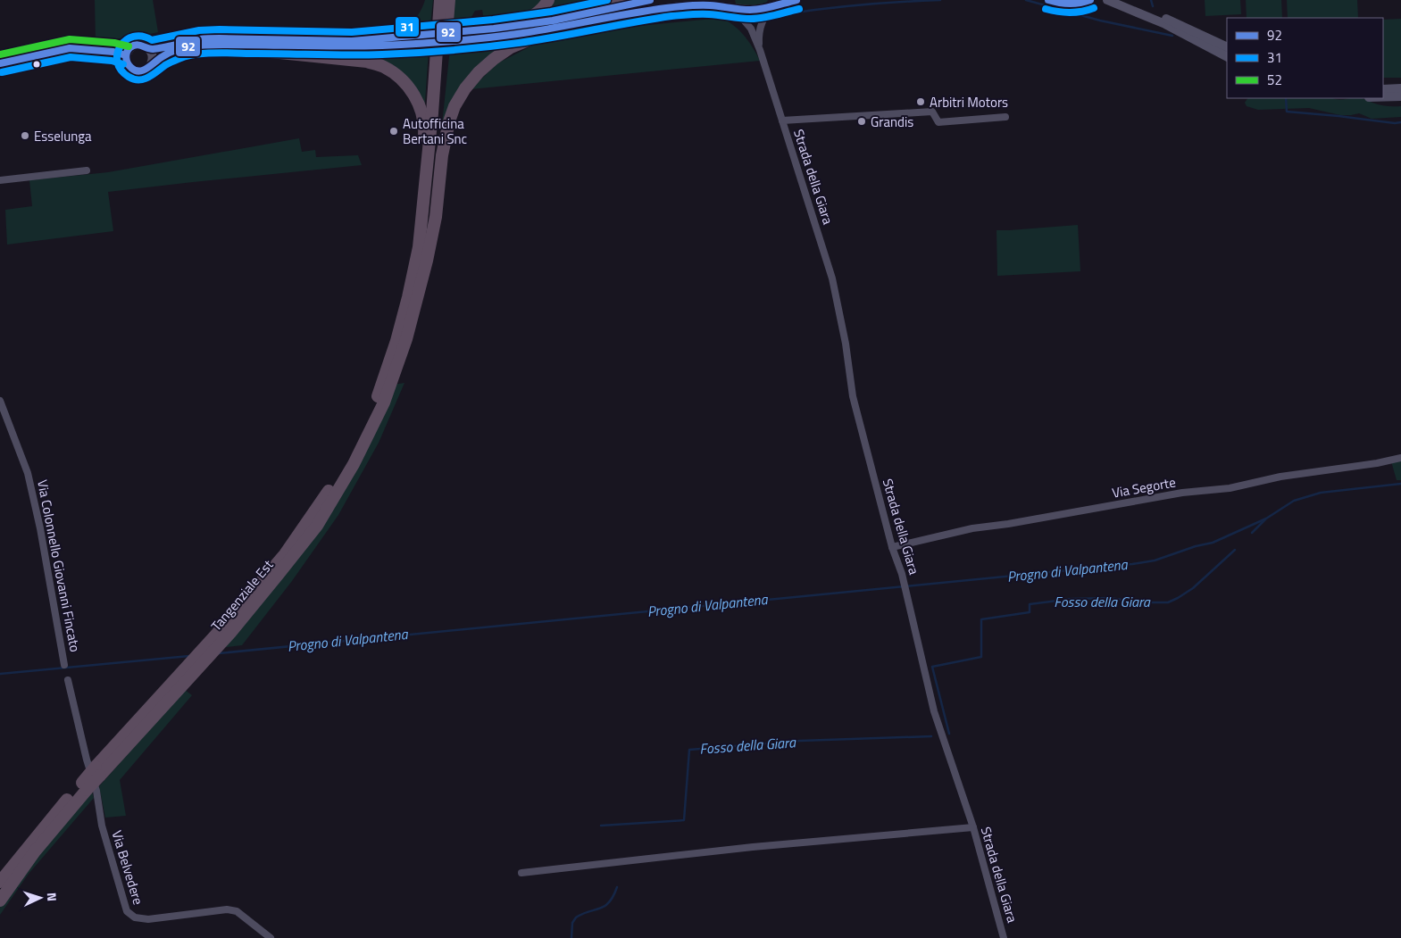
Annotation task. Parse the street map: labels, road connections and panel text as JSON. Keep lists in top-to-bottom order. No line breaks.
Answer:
{"streets":{"highway":["Tangenziale Est"],"street":["Strada della Giara","Via Segorte","Via Colonnello Giovanni Fincato","Via Belvedere"]},"crossings":[["Strada della Giara","Via Segorte"]],"water":["Progno di Valpantena","Fosso della Giara"],"places":["Arbitri Motors","Grandis","Autofficina Bertani Snc","Esselunga"],"lines":["transit line 92","transit line 31","transit line 52"],"legend":["92","31","52"],"north":"right"}
